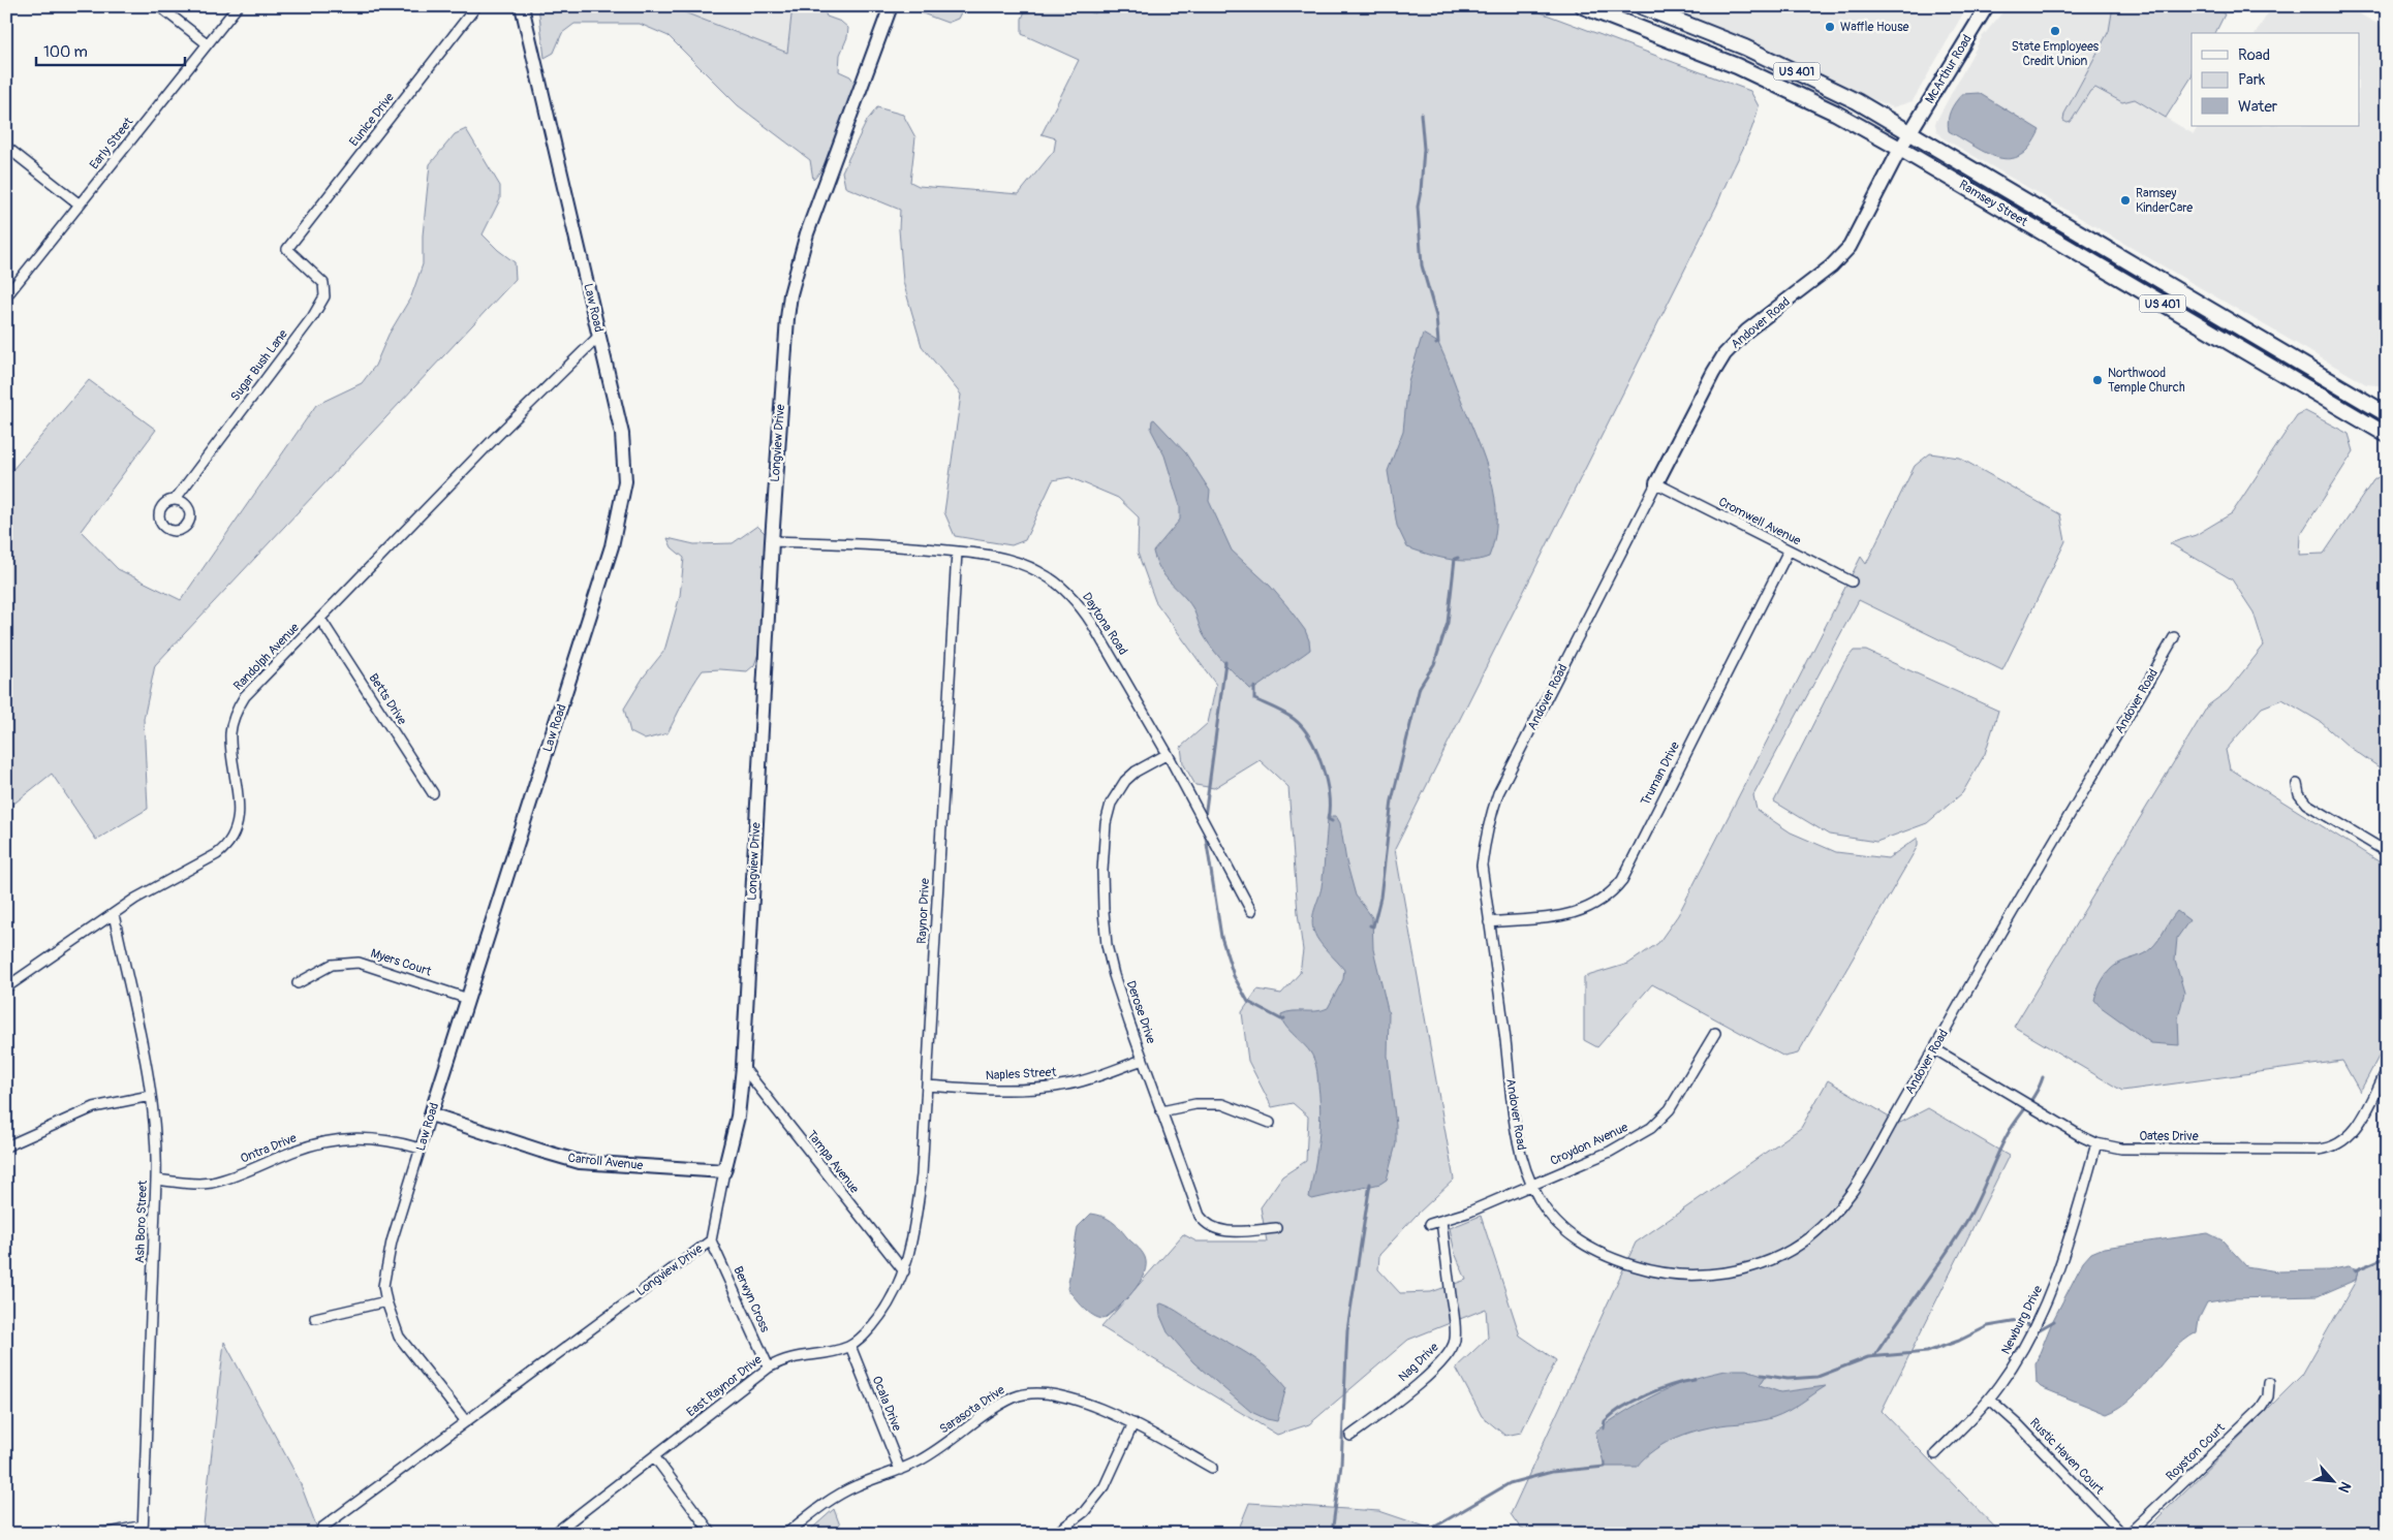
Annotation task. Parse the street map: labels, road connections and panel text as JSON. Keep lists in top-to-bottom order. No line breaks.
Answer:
{"streets":{"main road":["US 401","Ramsey Street"],"street":["McArthur Road","Eunice Drive","Early Street","Law Road","Andover Road","Sugar Bush Lane","Longview Drive","Cromwell Avenue","Daytona Road","Randolph Avenue","Betts Drive","Truman Drive","Raynor Drive","Myers Court","Derose Drive","Naples Street","Oates Drive","Croydon Avenue","Ontra Drive","Carroll Avenue","Tampa Avenue","Ash Boro Street","Berwyn Cross","Newburg Drive","Nag Drive","East Raynor Drive","Ocala Drive","Sarasota Drive","Royston Court","Rustic Haven Court"]},"crossings":[["McArthur Road","Ramsey Street"],["McArthur Road","Andover Road"],["Eunice Drive","Sugar Bush Lane"],["Ramsey Street","Andover Road"],["Law Road","Longview Drive"],["Law Road","Randolph Avenue"],["Law Road","Myers Court"],["Law Road","Ontra Drive"],["Law Road","Carroll Avenue"],["Andover Road","Cromwell Avenue"],["Andover Road","Truman Drive"],["Andover Road","Oates Drive"],["Andover Road","Croydon Avenue"],["Longview Drive","Daytona Road"],["Longview Drive","Carroll Avenue"],["Longview Drive","Tampa Avenue"],["Longview Drive","Berwyn Cross"],["Cromwell Avenue","Truman Drive"],["Daytona Road","Raynor Drive"],["Daytona Road","Derose Drive"],["Randolph Avenue","Betts Drive"],["Randolph Avenue","Ash Boro Street"],["Raynor Drive","Naples Street"],["Raynor Drive","Tampa Avenue"],["Raynor Drive","East Raynor Drive"],["Derose Drive","Naples Street"],["Oates Drive","Newburg Drive"],["Croydon Avenue","Nag Drive"],["Ontra Drive","Ash Boro Street"],["Tampa Avenue","East Raynor Drive"],["Berwyn Cross","East Raynor Drive"],["Newburg Drive","Rustic Haven Court"],["East Raynor Drive","Ocala Drive"],["Ocala Drive","Sarasota Drive"]],"places":["Waffle House","State Employees Credit Union","Ramsey KinderCare","Northwood Temple Church"],"legend":["Road","Park","Water"],"scale_bar":"100 m","north":"bottom right"}
